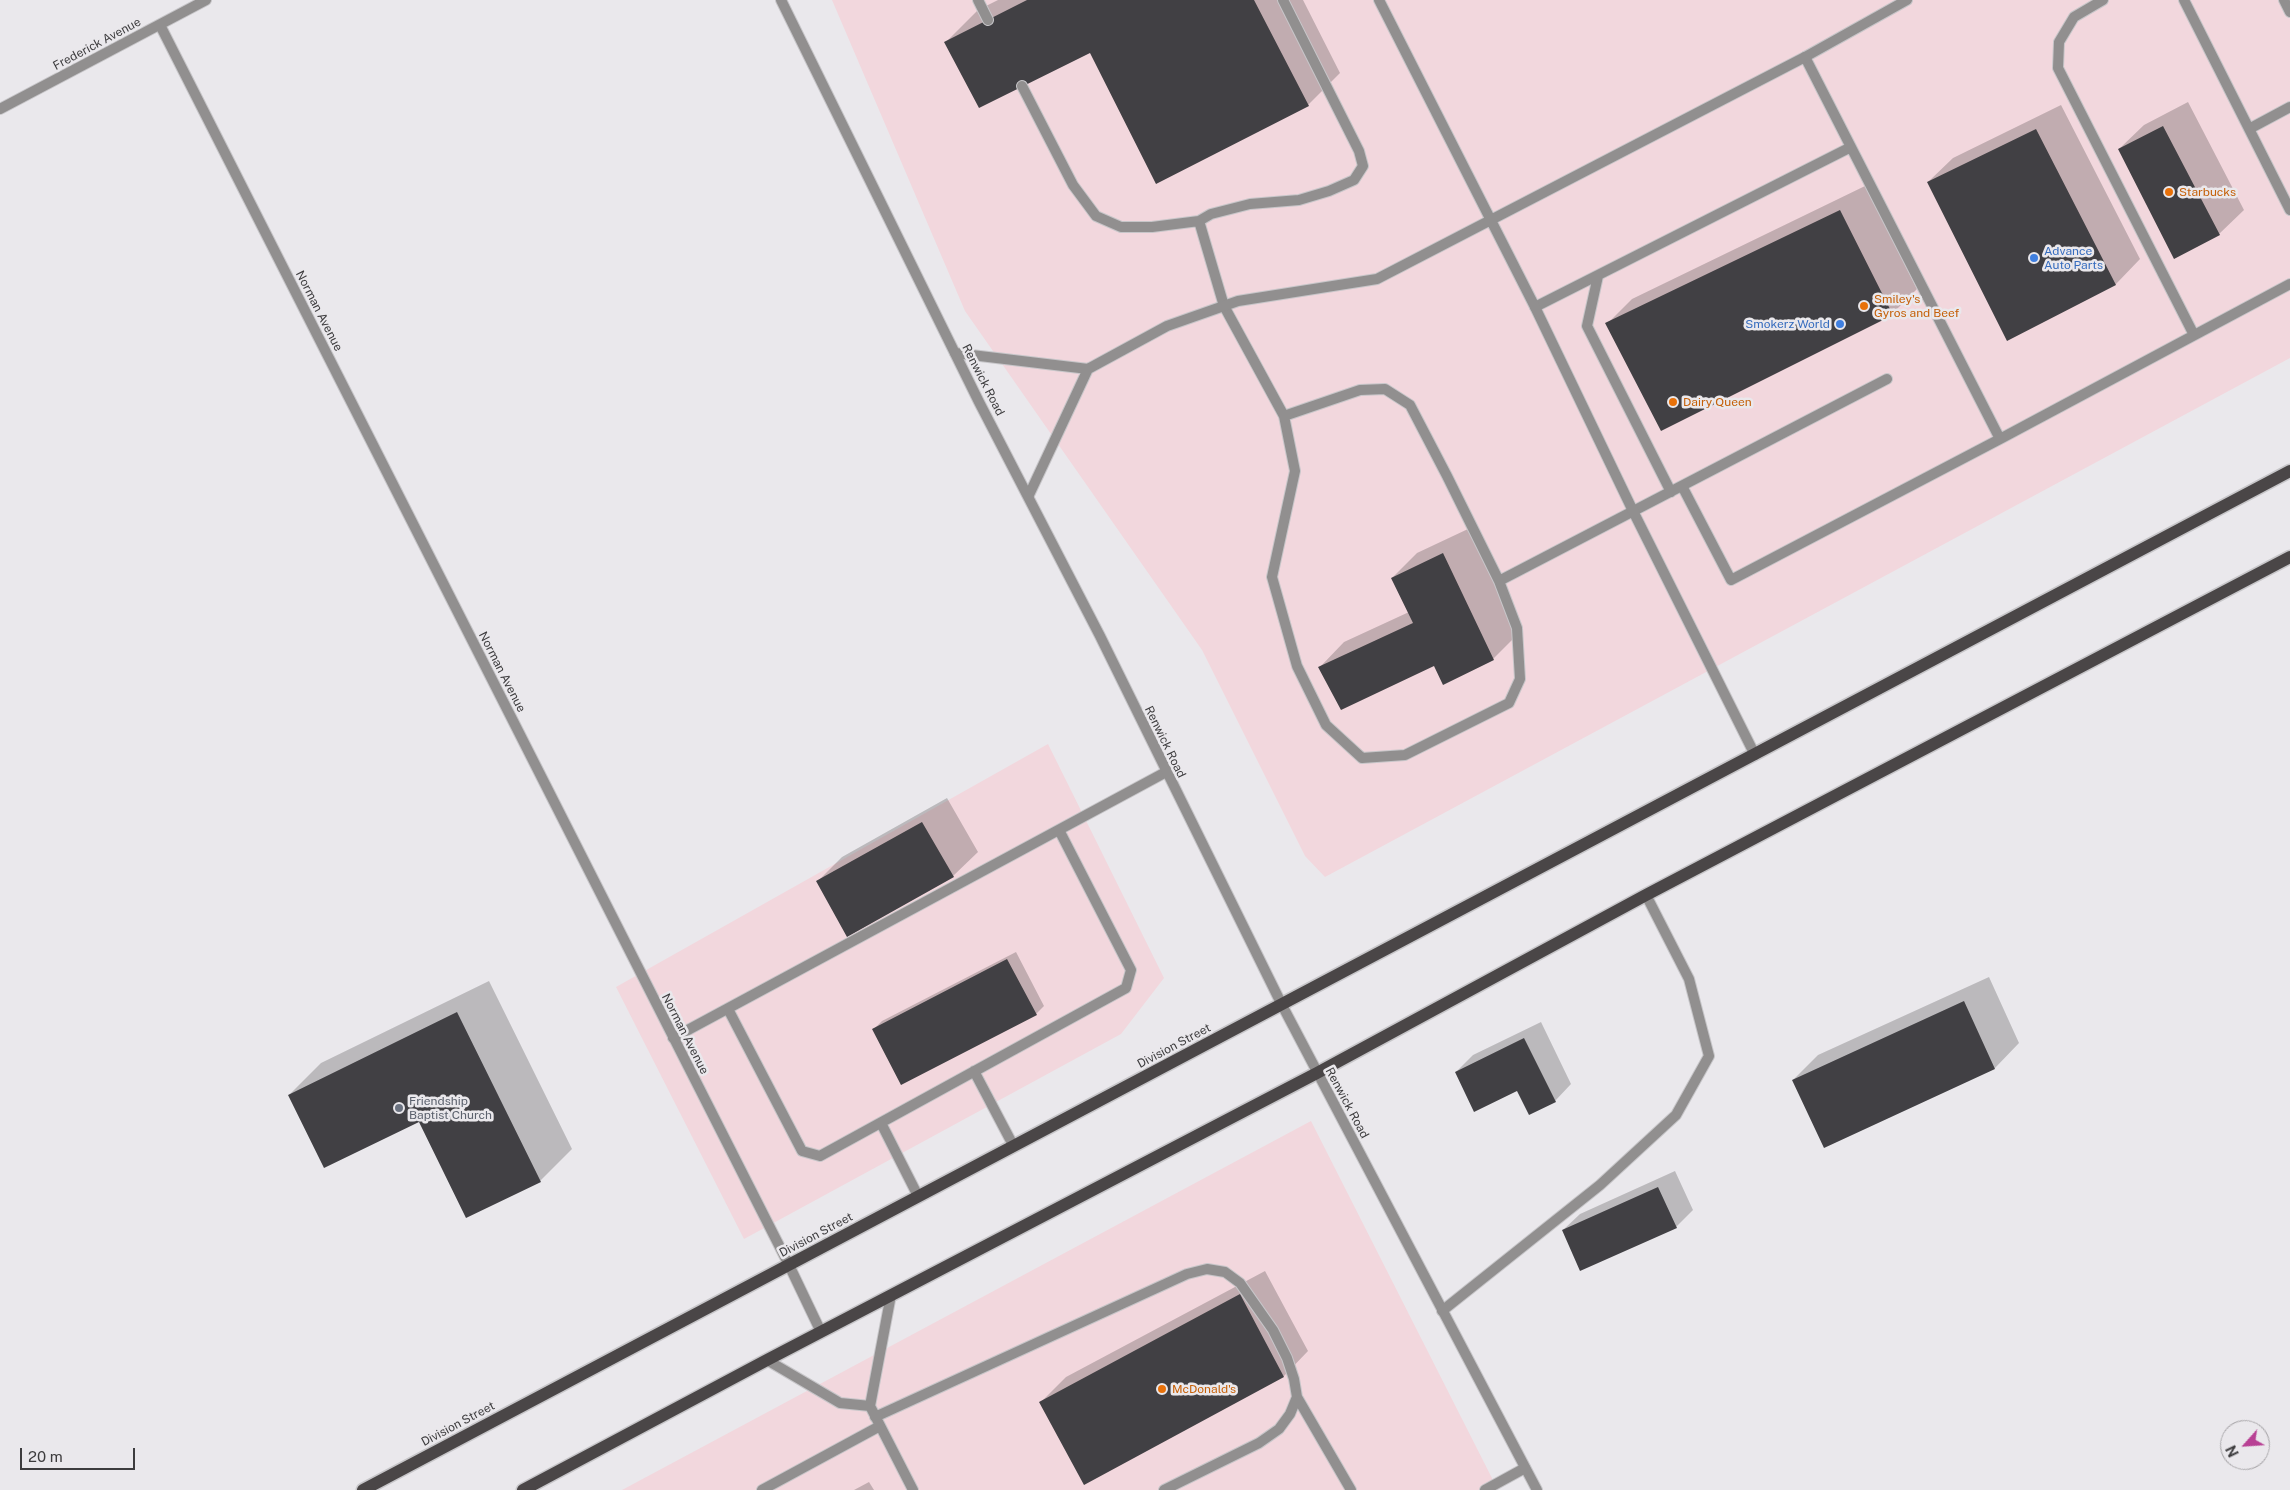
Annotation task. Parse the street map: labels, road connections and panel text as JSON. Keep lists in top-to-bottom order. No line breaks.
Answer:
{"streets":{"main road":["Division Street"],"street":["Frederick Avenue","Norman Avenue","Renwick Road"]},"crossings":[["Frederick Avenue","Norman Avenue"],["Norman Avenue","Division Street"],["Renwick Road","Division Street"]],"places":["Starbucks","Advance Auto Parts","Smiley's Gyros and Beef","Smokerz World","Dairy Queen","Friendship Baptist Church","McDonald's"],"scale_bar":"20 m","north":"bottom left"}
